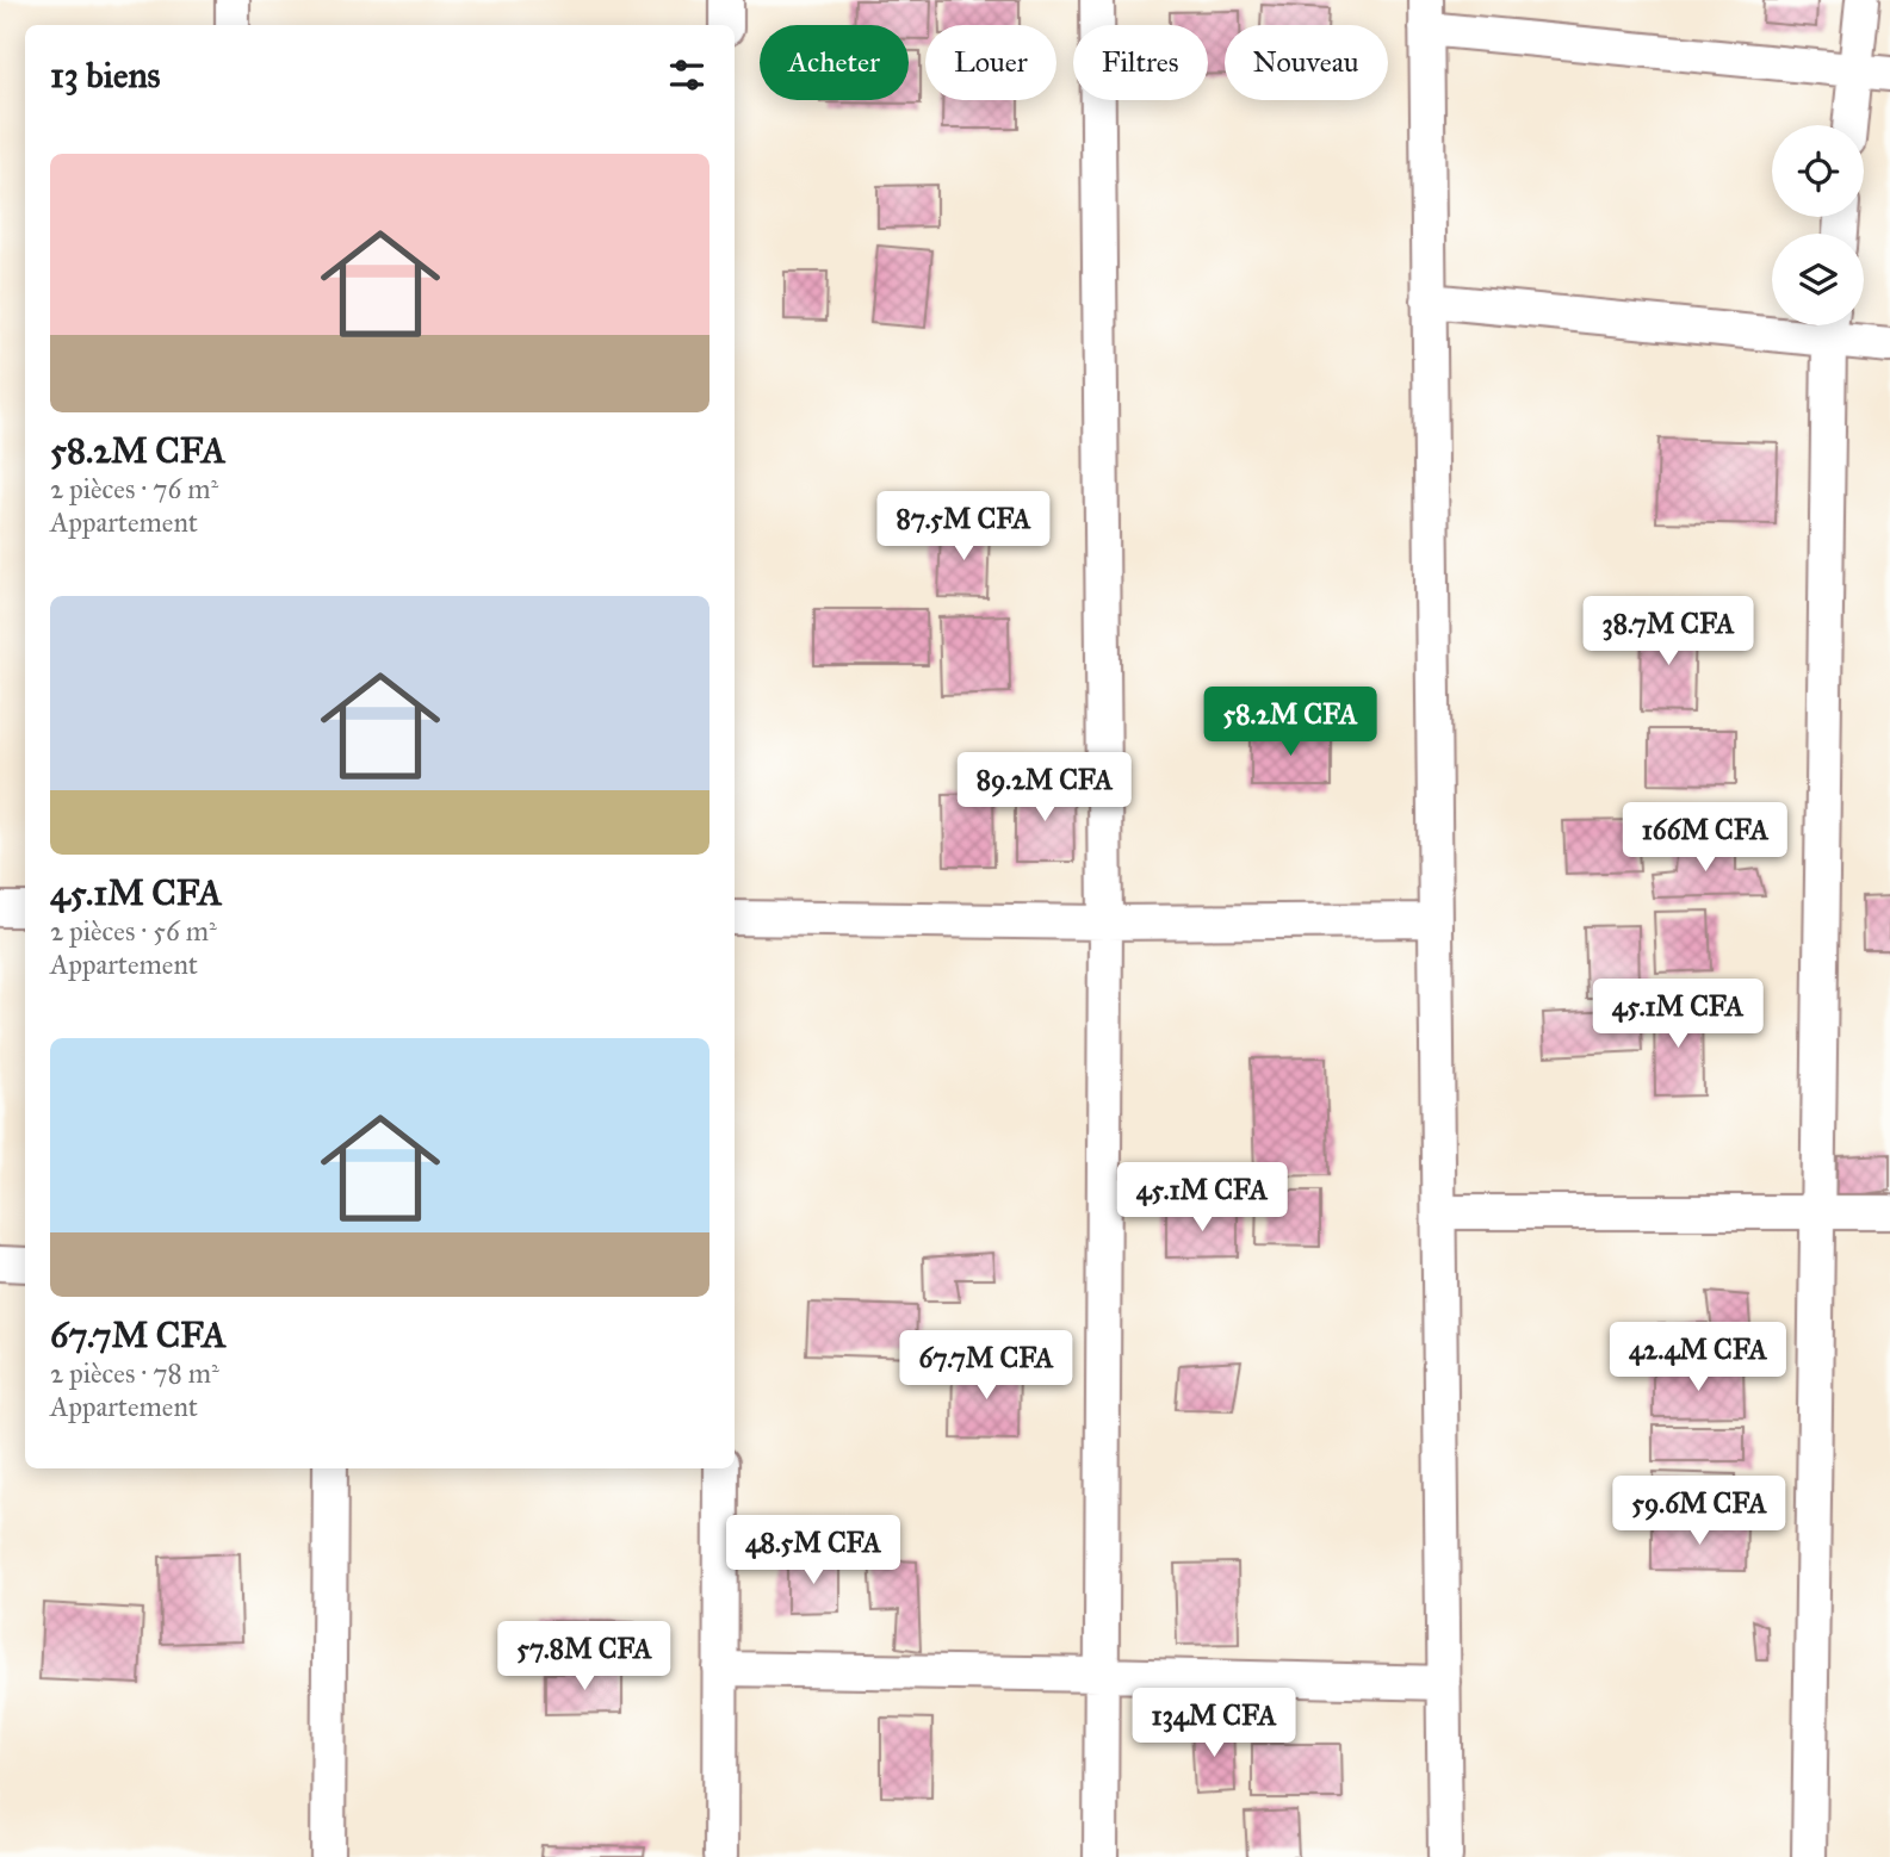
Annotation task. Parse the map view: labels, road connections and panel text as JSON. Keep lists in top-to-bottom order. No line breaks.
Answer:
{"page":{"chip":["Acheter","Louer","Filtres","Nouveau"],"heading":"13 biens","list":[{"name":"58.2M CFA","note":"2 pièces · 76 m² · Appartement"},{"name":"45.1M CFA","note":"2 pièces · 56 m² · Appartement"},{"name":"67.7M CFA","note":"2 pièces · 78 m² · Appartement"}],"price":["87.5M CFA","38.7M CFA","58.2M CFA","89.2M CFA","166M CFA","45.1M CFA","45.1M CFA","42.4M CFA","67.7M CFA","59.6M CFA","48.5M CFA","57.8M CFA","134M CFA"]}}
